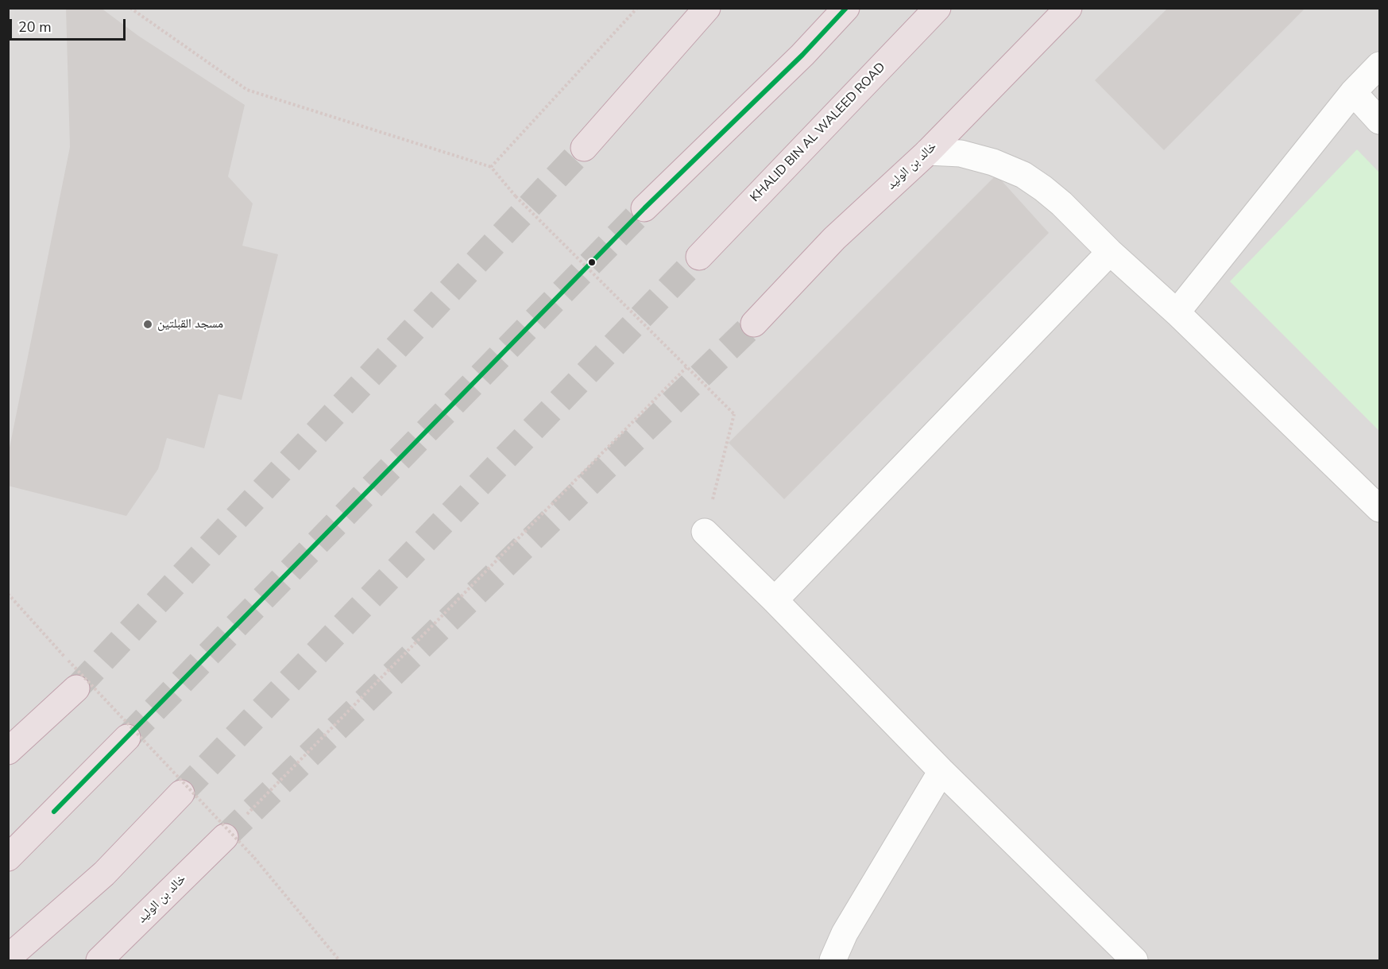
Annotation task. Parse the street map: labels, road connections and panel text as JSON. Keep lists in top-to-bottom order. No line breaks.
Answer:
{"streets":{"highway":["KHALID BIN AL WALEED ROAD","خالد بن الوليد"]},"places":["مسجد القبلتين"],"scale_bar":"20 m"}
